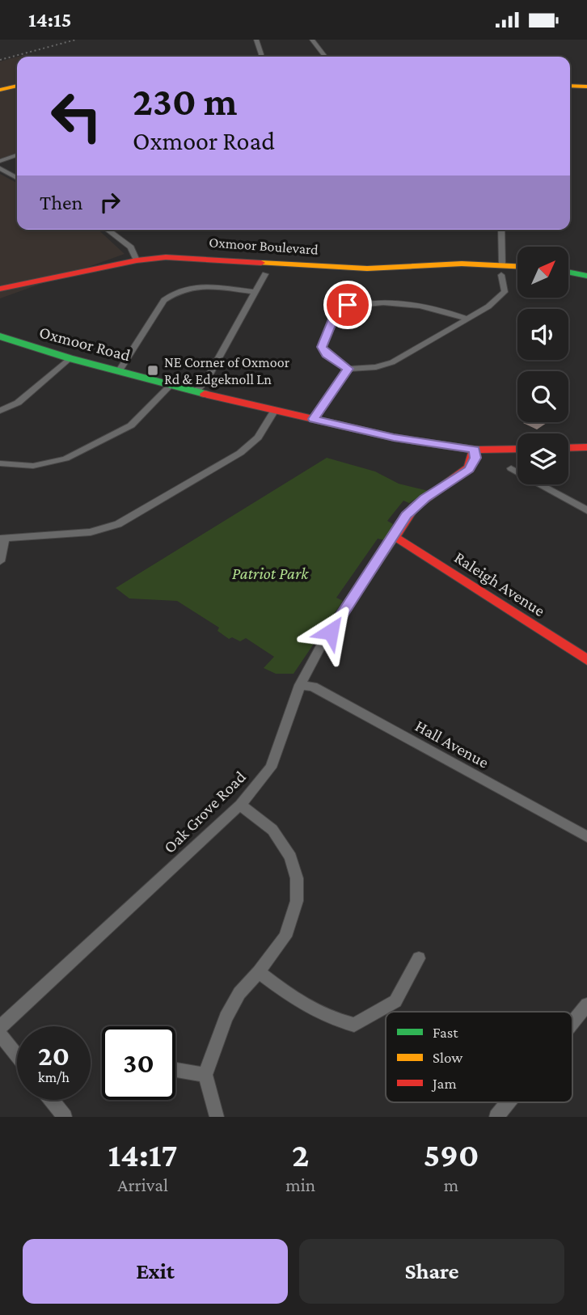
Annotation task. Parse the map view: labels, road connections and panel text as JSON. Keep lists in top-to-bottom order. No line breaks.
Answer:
{"streets":{"street":["Oxmoor Boulevard","Oxmoor Road","Raleigh Avenue","Hall Avenue","Oak Grove Road"]},"crossings":[["Oxmoor Road","Oak Grove Road"],["Raleigh Avenue","Oak Grove Road"],["Hall Avenue","Oak Grove Road"]],"parks":["Patriot Park"],"places":{"transit":["NE Corner of Oxmoor Rd & Edgeknoll Ln"]},"legend":["Fast","Slow","Jam"],"north":"top right","page":{"status":"14:15","turn":["230 m","Oxmoor Road"],"then":"Then","speed":"20 km/h","limit":"30","eta":["14:17","Arrival","2","min","590","m"],"buttons":["Exit","Share"]}}
